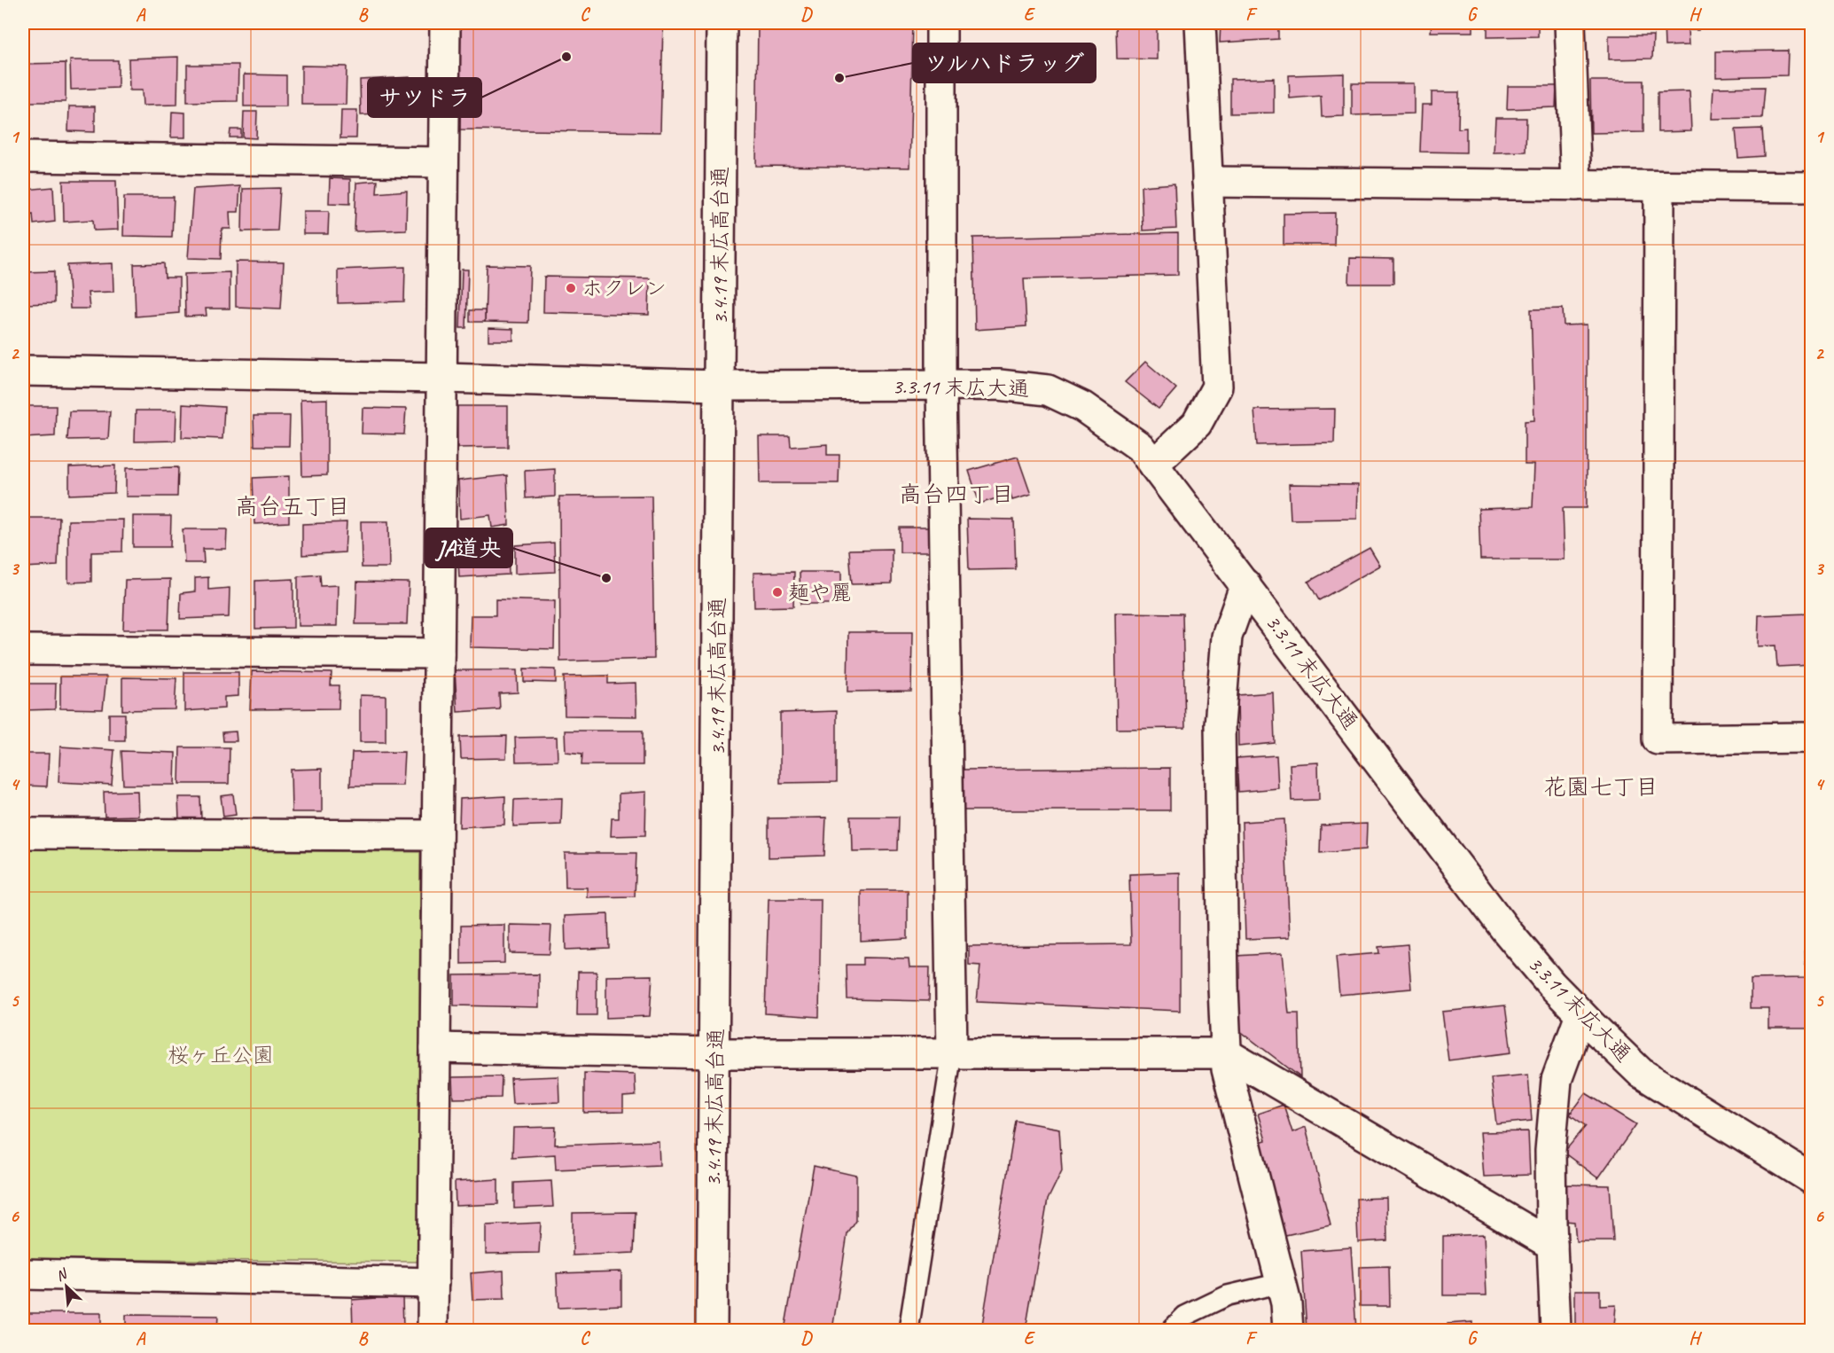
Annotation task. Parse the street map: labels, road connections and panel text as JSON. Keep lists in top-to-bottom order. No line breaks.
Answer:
{"streets":{"street":["3.4.19 末広高台通","3.3.11 末広大通"]},"crossings":[["3.4.19 末広高台通","3.3.11 末広大通"]],"districts":["高台四丁目","高台五丁目","花園七丁目"],"parks":["桜ヶ丘公園"],"places":["サツドラ","ツルハドラッグ","ホクレン","JA道央","麺や麗"],"north":"top left","grid":{"columns":["A","B","C","D","E","F","G","H"],"rows":["1","2","3","4","5","6"]}}
